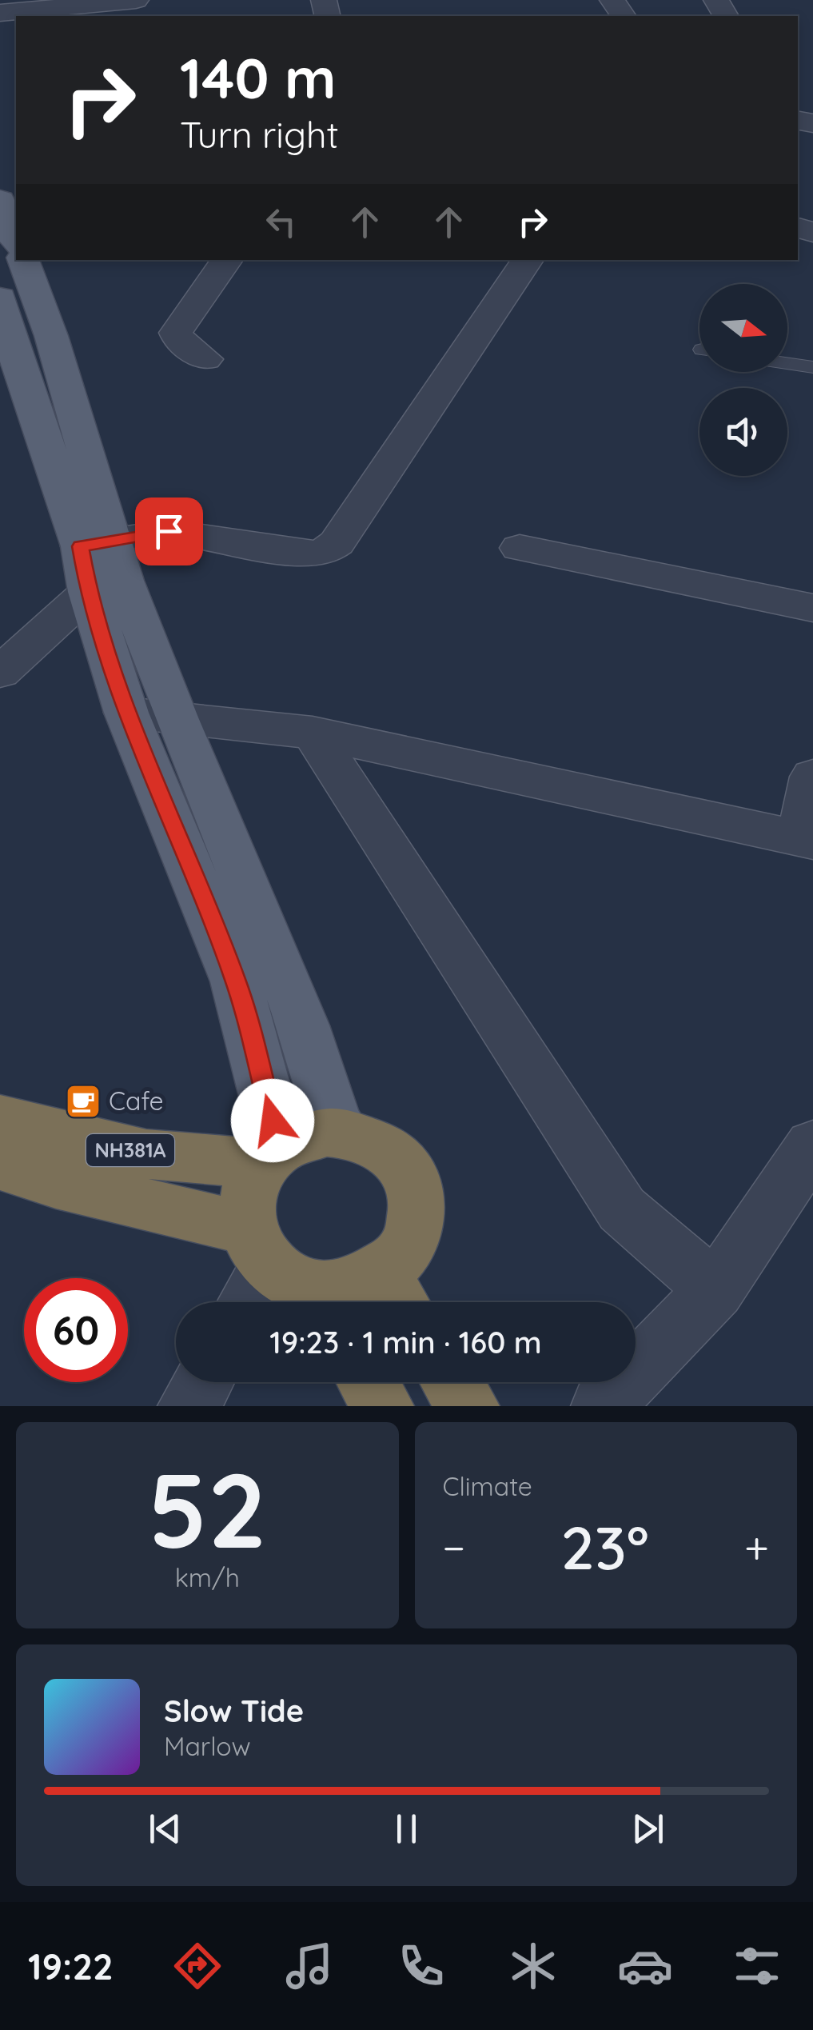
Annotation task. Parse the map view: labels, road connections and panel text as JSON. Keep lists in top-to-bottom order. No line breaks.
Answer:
{"streets":{"highway":["NH381A"]},"places":{"cafe":["Cafe"]},"north":"right","page":{"turn":["140 m","Turn right"],"limit":"60","trip":"19:23 · 1 min · 160 m","tile":[["52","km/h"],"Climate"],"heat":["−","23°","+"],"song":["Slow Tide","Marlow"],"tabs":"19:22"}}
